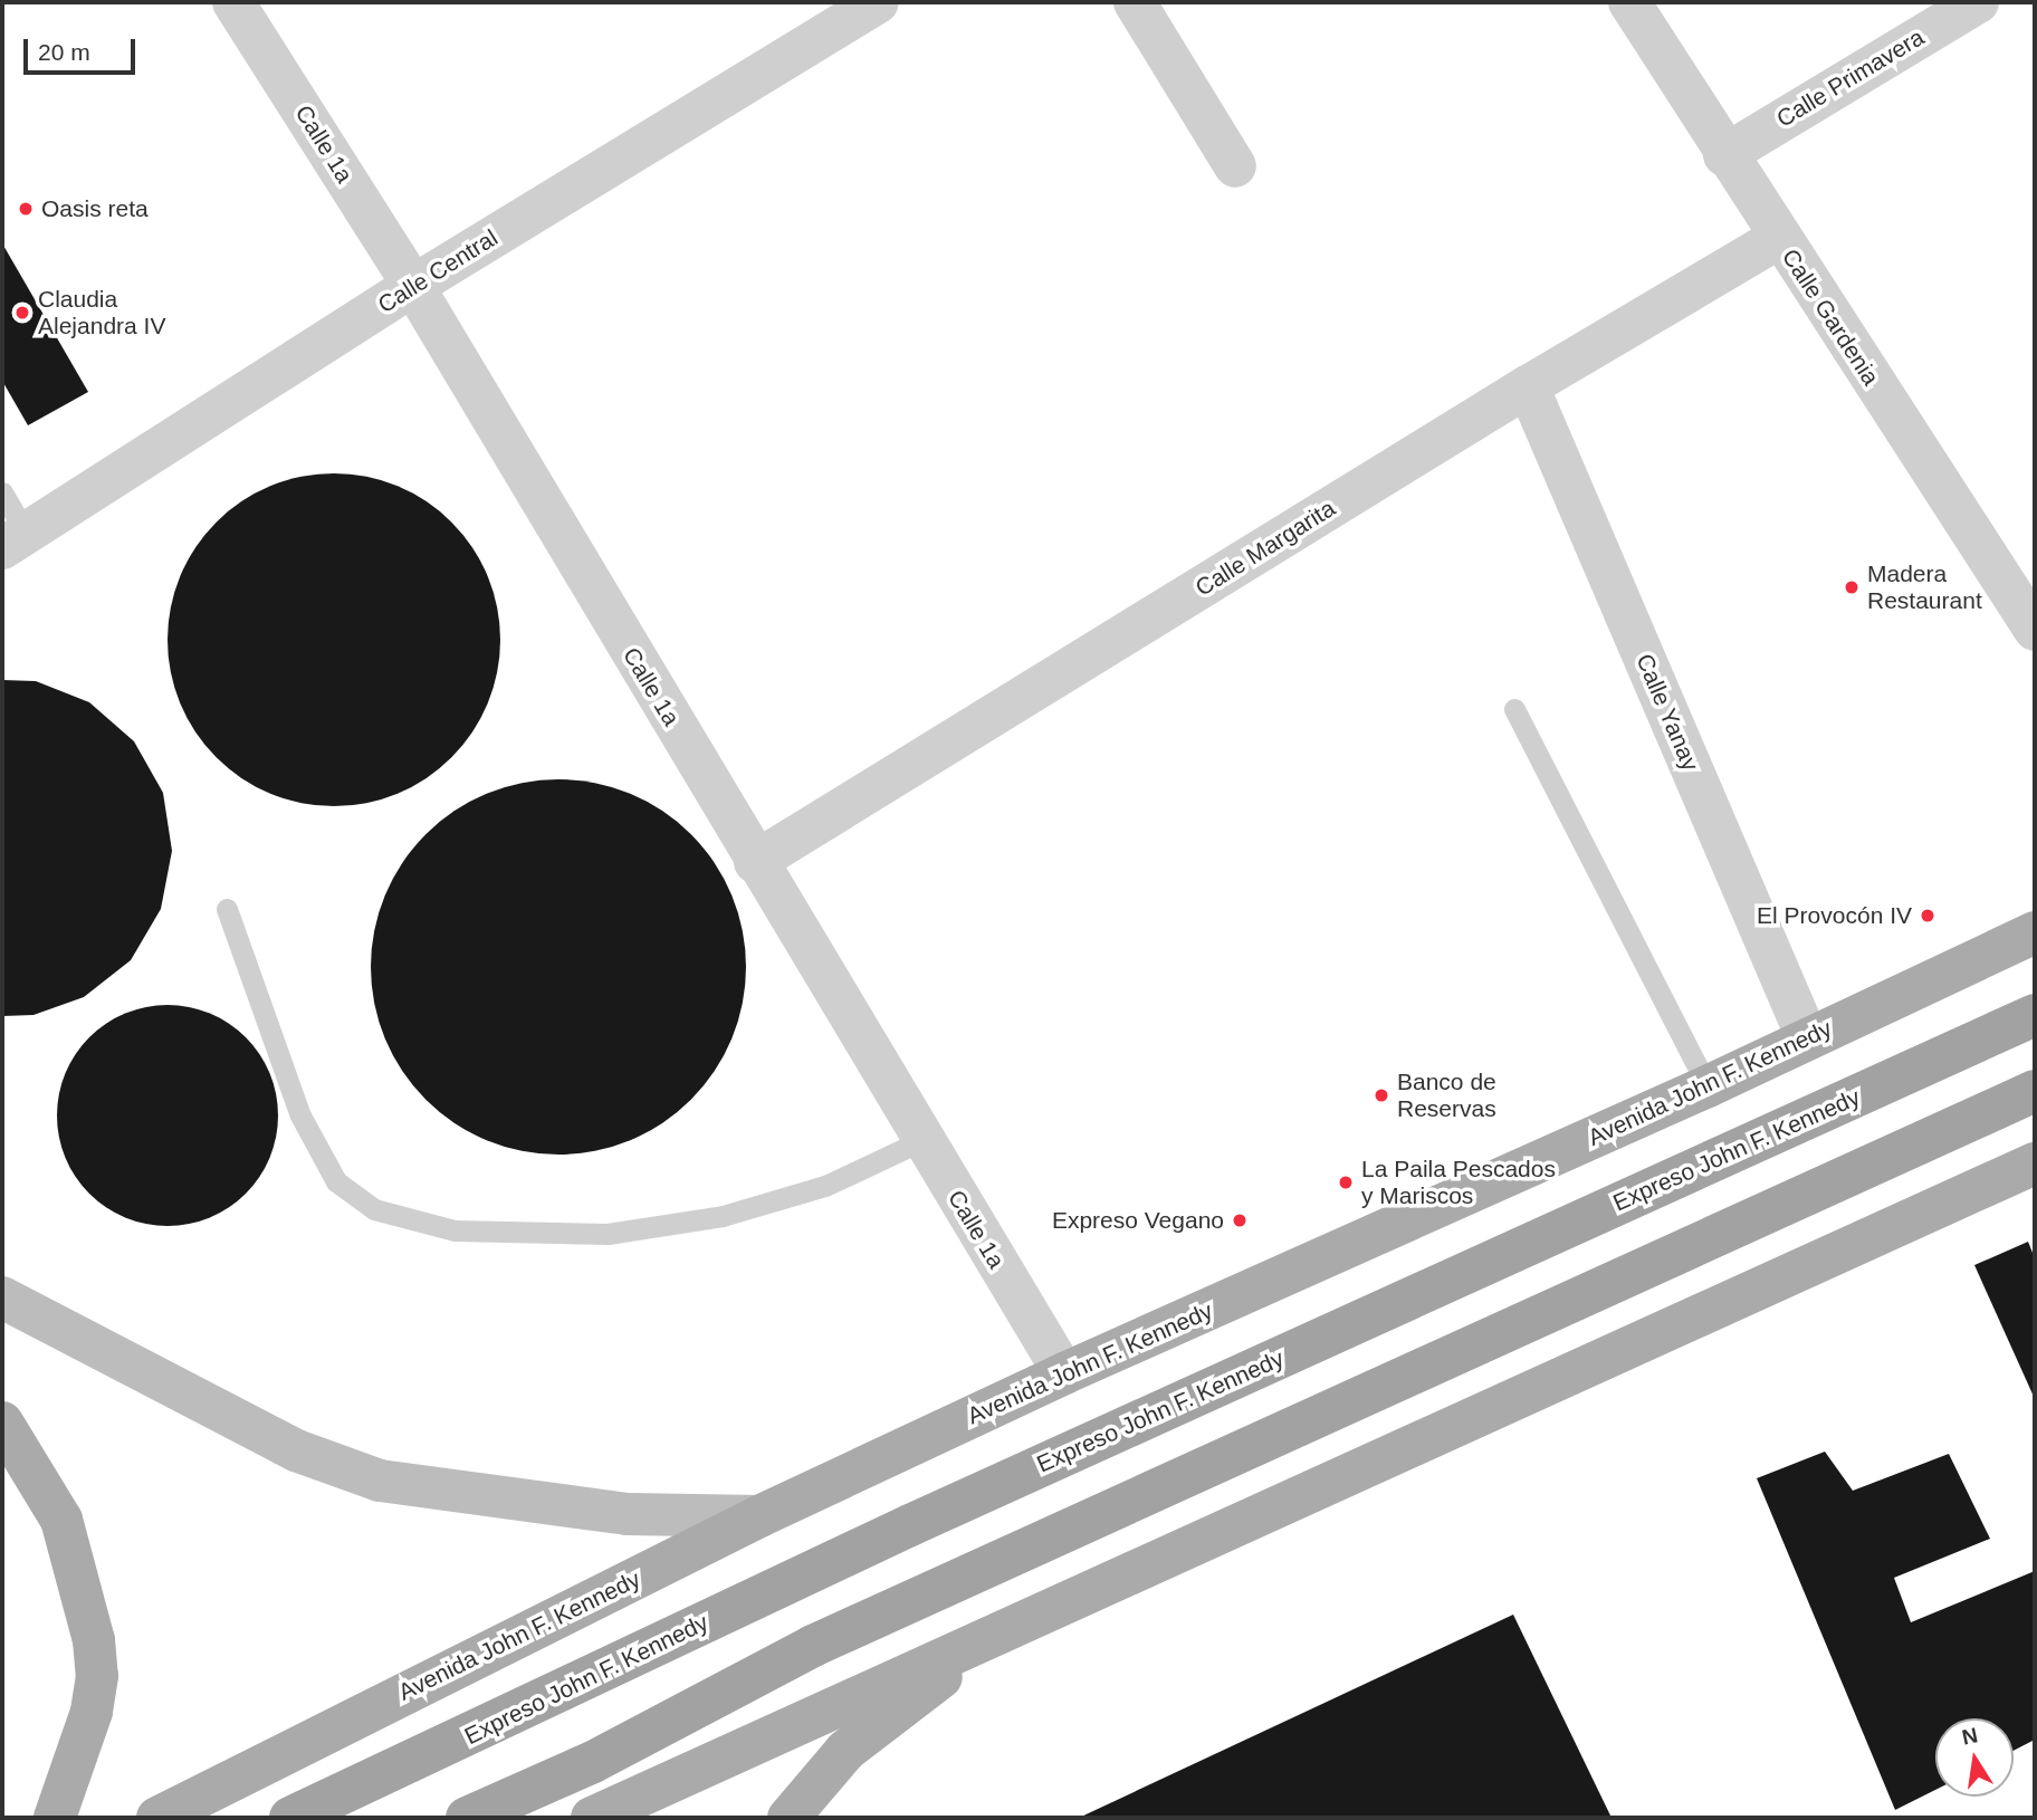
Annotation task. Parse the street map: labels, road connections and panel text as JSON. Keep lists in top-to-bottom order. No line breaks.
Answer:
{"streets":{"highway":["Expreso John F. Kennedy"],"main road":["Avenida John F. Kennedy"],"street":["Calle Primavera","Calle 1a","Calle Central","Calle Gardenia","Calle Margarita","Calle Yanay"]},"crossings":[["Calle Primavera","Calle Gardenia"],["Calle 1a","Calle Central"],["Calle 1a","Calle Margarita"],["Calle 1a","Avenida John F. Kennedy"],["Calle Gardenia","Calle Margarita"],["Calle Margarita","Calle Yanay"],["Calle Yanay","Avenida John F. Kennedy"]],"places":["Oasis reta","Claudia Alejandra IV","Madera Restaurant","El Provocón IV","Banco de Reservas","La Paila Pescados y Mariscos","Expreso Vegano"],"scale_bar":"20 m","north":"top"}
